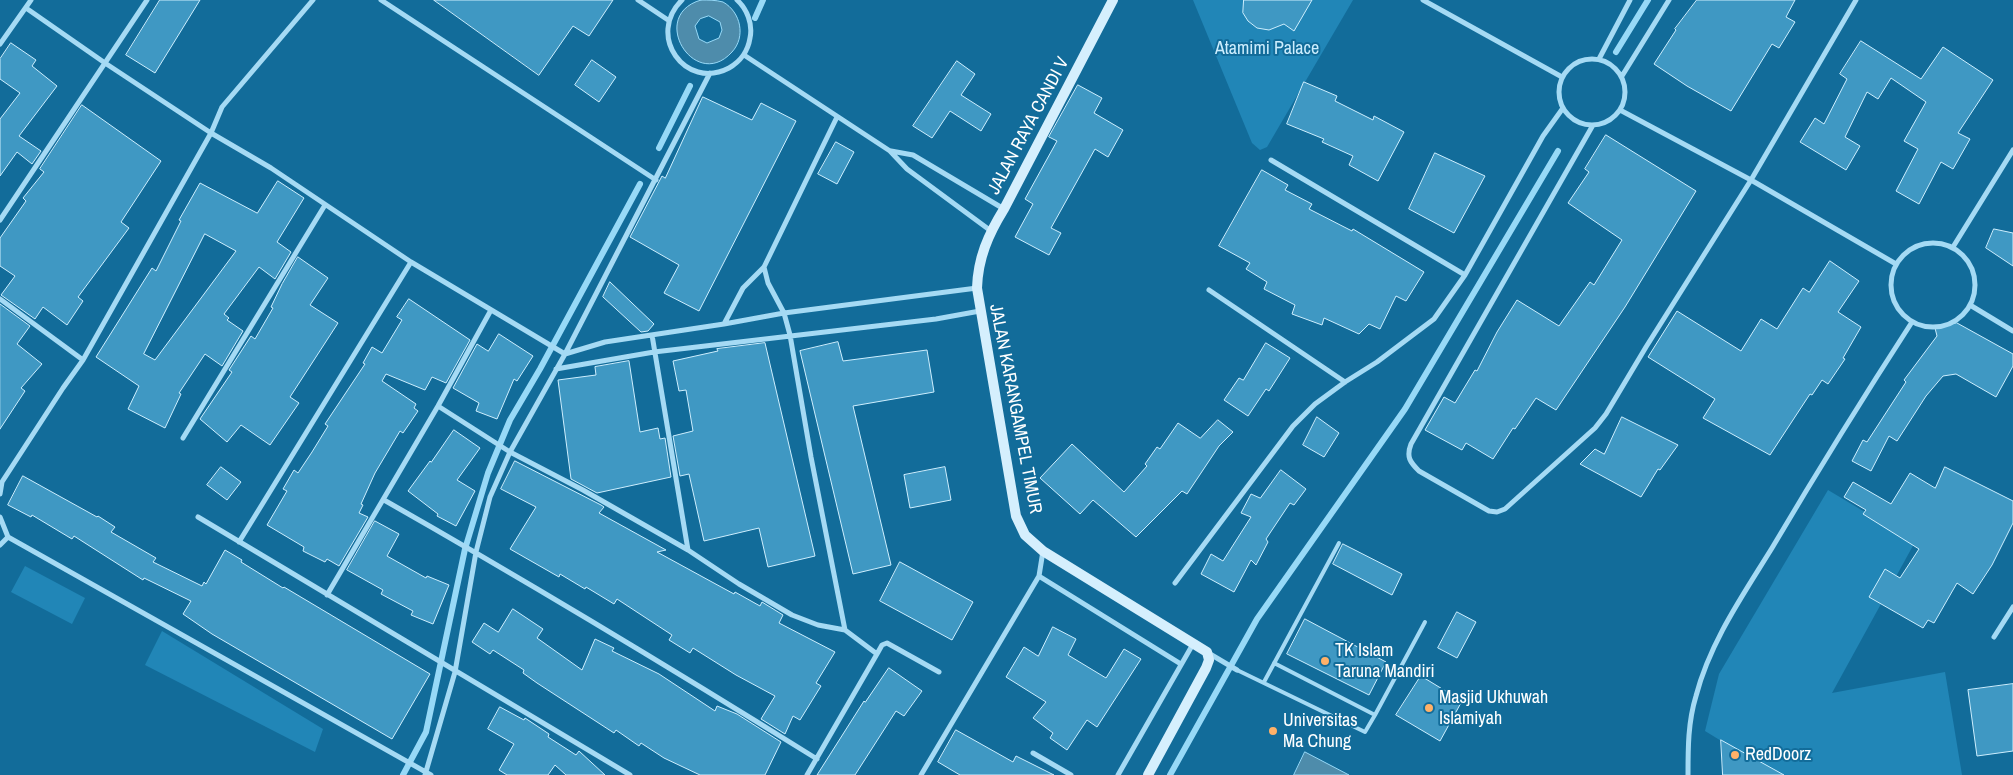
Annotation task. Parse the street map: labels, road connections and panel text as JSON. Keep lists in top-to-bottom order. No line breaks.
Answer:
{"streets":{"street":["JALAN RAYA CANDI V","JALAN KARANGAMPEL TIMUR"]},"crossings":[["JALAN RAYA CANDI V","JALAN KARANGAMPEL TIMUR"]],"parks":["Atamimi Palace"],"places":["TK Islam Taruna Mandiri","Masjid Ukhuwah Islamiyah","Universitas Ma Chung","RedDoorz"]}
